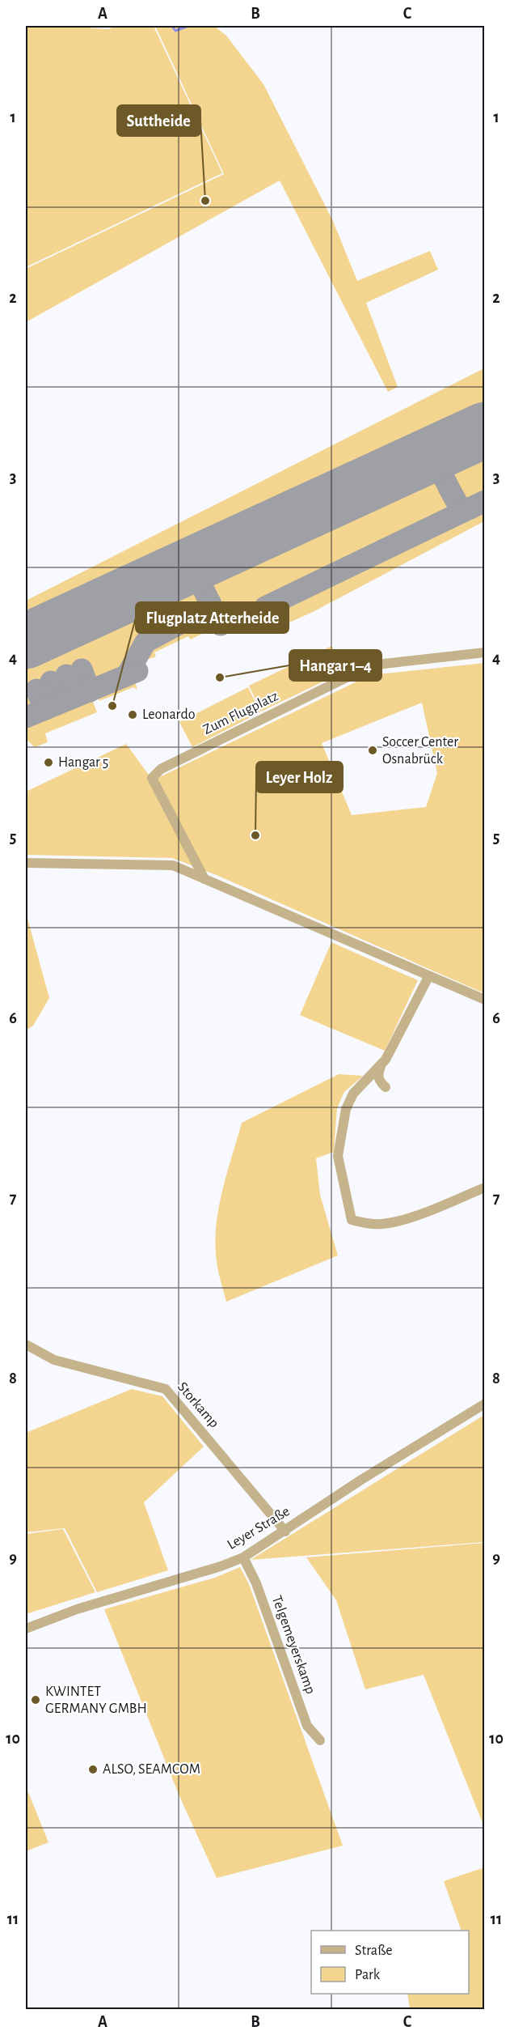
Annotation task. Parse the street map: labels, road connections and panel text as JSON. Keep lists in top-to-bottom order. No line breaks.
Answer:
{"streets":{"street":["Zum Flugplatz","Storkamp","Leyer Straße","Telgemeyerskamp"]},"crossings":[["Storkamp","Leyer Straße"],["Leyer Straße","Telgemeyerskamp"]],"places":["Suttheide","Hangar 1–4","Flugplatz Atterheide","Leonardo","Soccer Center Osnabrück","Hangar 5","Leyer Holz","KWINTET GERMANY GMBH","ALSO, SEAMCOM"],"legend":["Straße","Park"],"grid":{"columns":["A","B","C"],"rows":["1","2","3","4","5","6","7","8","9","10","11"]}}
